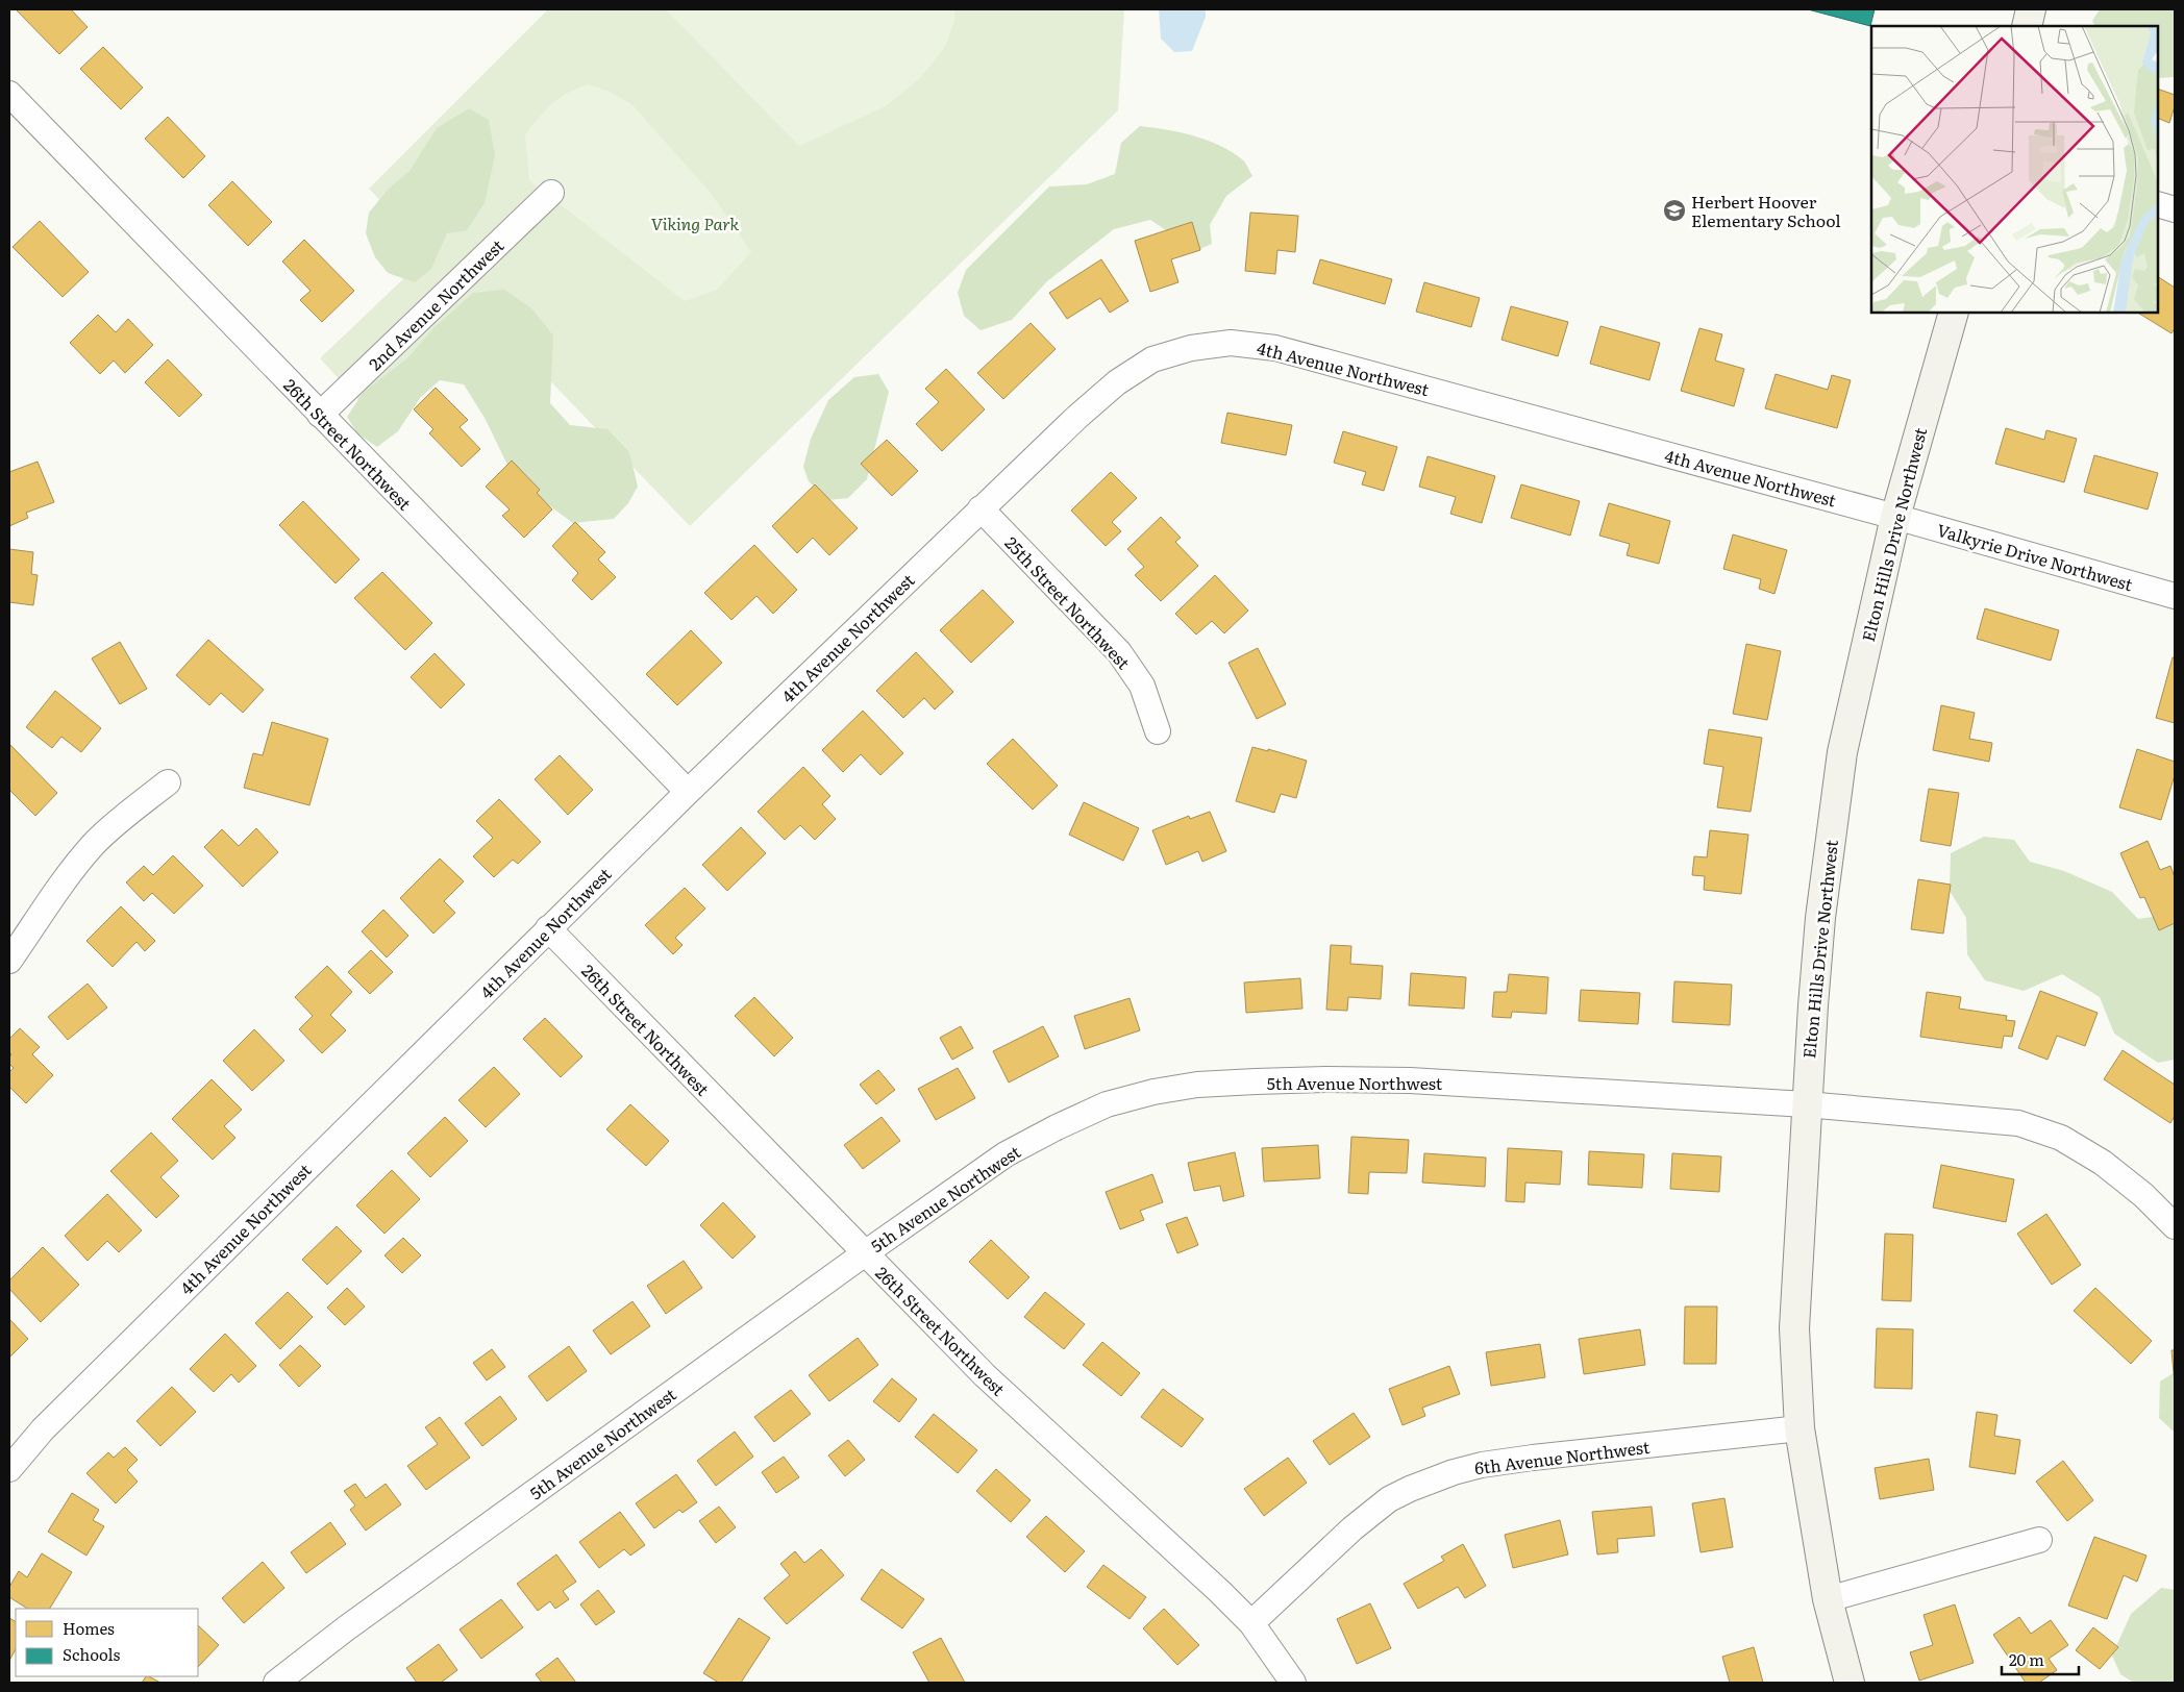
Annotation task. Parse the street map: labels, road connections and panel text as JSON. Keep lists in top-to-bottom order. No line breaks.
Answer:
{"streets":{"main road":["Elton Hills Drive Northwest"],"street":["2nd Avenue Northwest","4th Avenue Northwest","26th Street Northwest","Valkyrie Drive Northwest","25th Street Northwest","5th Avenue Northwest","6th Avenue Northwest"]},"crossings":[["2nd Avenue Northwest","26th Street Northwest"],["4th Avenue Northwest","26th Street Northwest"],["4th Avenue Northwest","Elton Hills Drive Northwest"],["4th Avenue Northwest","Valkyrie Drive Northwest"],["4th Avenue Northwest","25th Street Northwest"],["26th Street Northwest","5th Avenue Northwest"],["26th Street Northwest","6th Avenue Northwest"],["Elton Hills Drive Northwest","Valkyrie Drive Northwest"],["Elton Hills Drive Northwest","5th Avenue Northwest"],["Elton Hills Drive Northwest","6th Avenue Northwest"]],"parks":["Viking Park"],"places":{"school or university":["Herbert Hoover Elementary School"]},"legend":["Homes","Schools"],"scale_bar":"20 m"}
